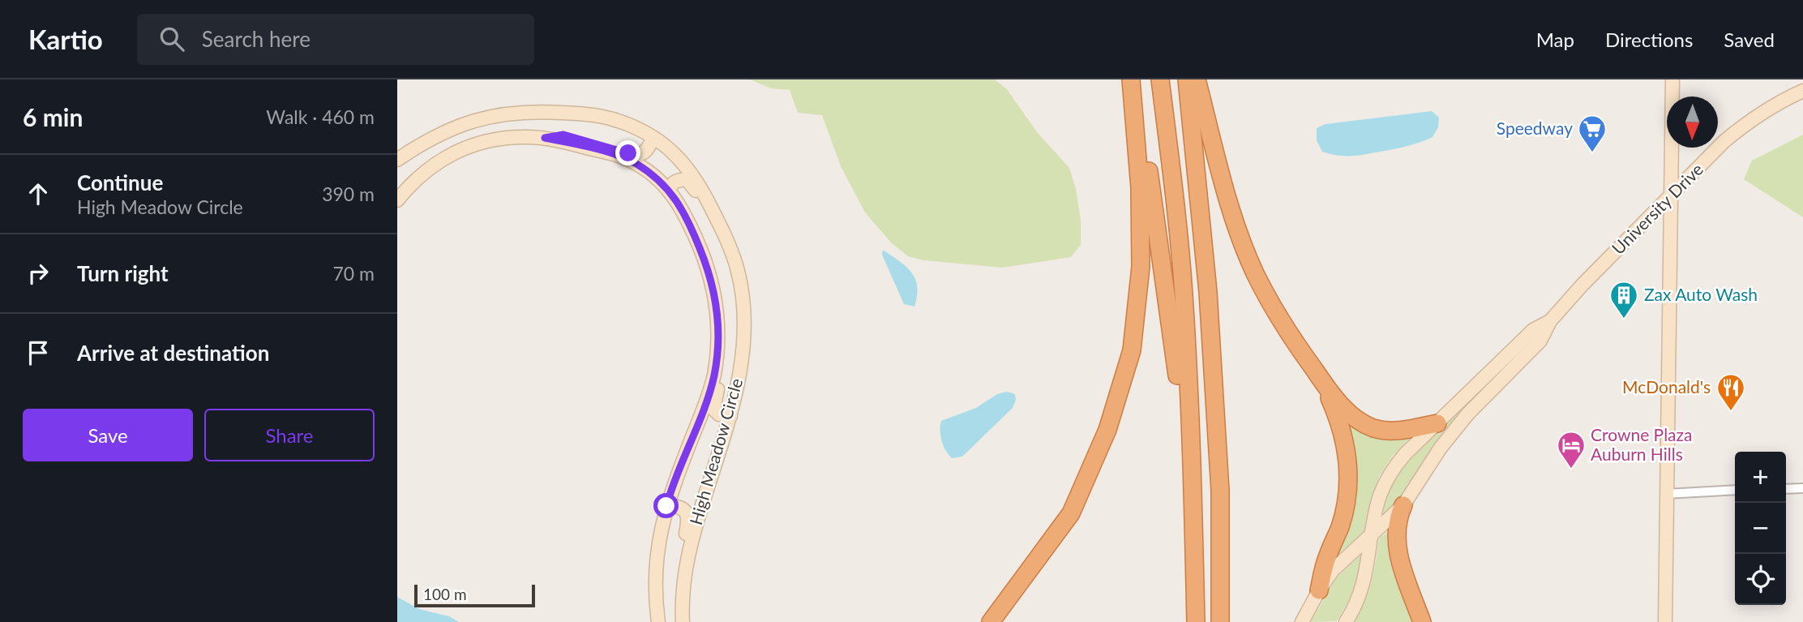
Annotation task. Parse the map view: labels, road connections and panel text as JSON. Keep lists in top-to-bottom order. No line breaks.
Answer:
{"streets":{"street":["University Drive","High Meadow Circle"]},"places":{"supermarket":["Speedway"],"building":["Zax Auto Wash"],"restaurant":["McDonald's"],"hotel":["Crowne Plaza Auburn Hills"]},"scale_bar":"100 m","north":"bottom","page":{"header":"Kartio","search":"Search here","nav":["Map","Directions","Saved"],"heading":["6 min","Walk · 460 m"],"list":[["Continue","High Meadow Circle","390 m"],["Turn right","70 m"],"Arrive at destination"],"buttons":["Save","Share"],"map_buttons":["+","−"],"scale":"100 m"}}
